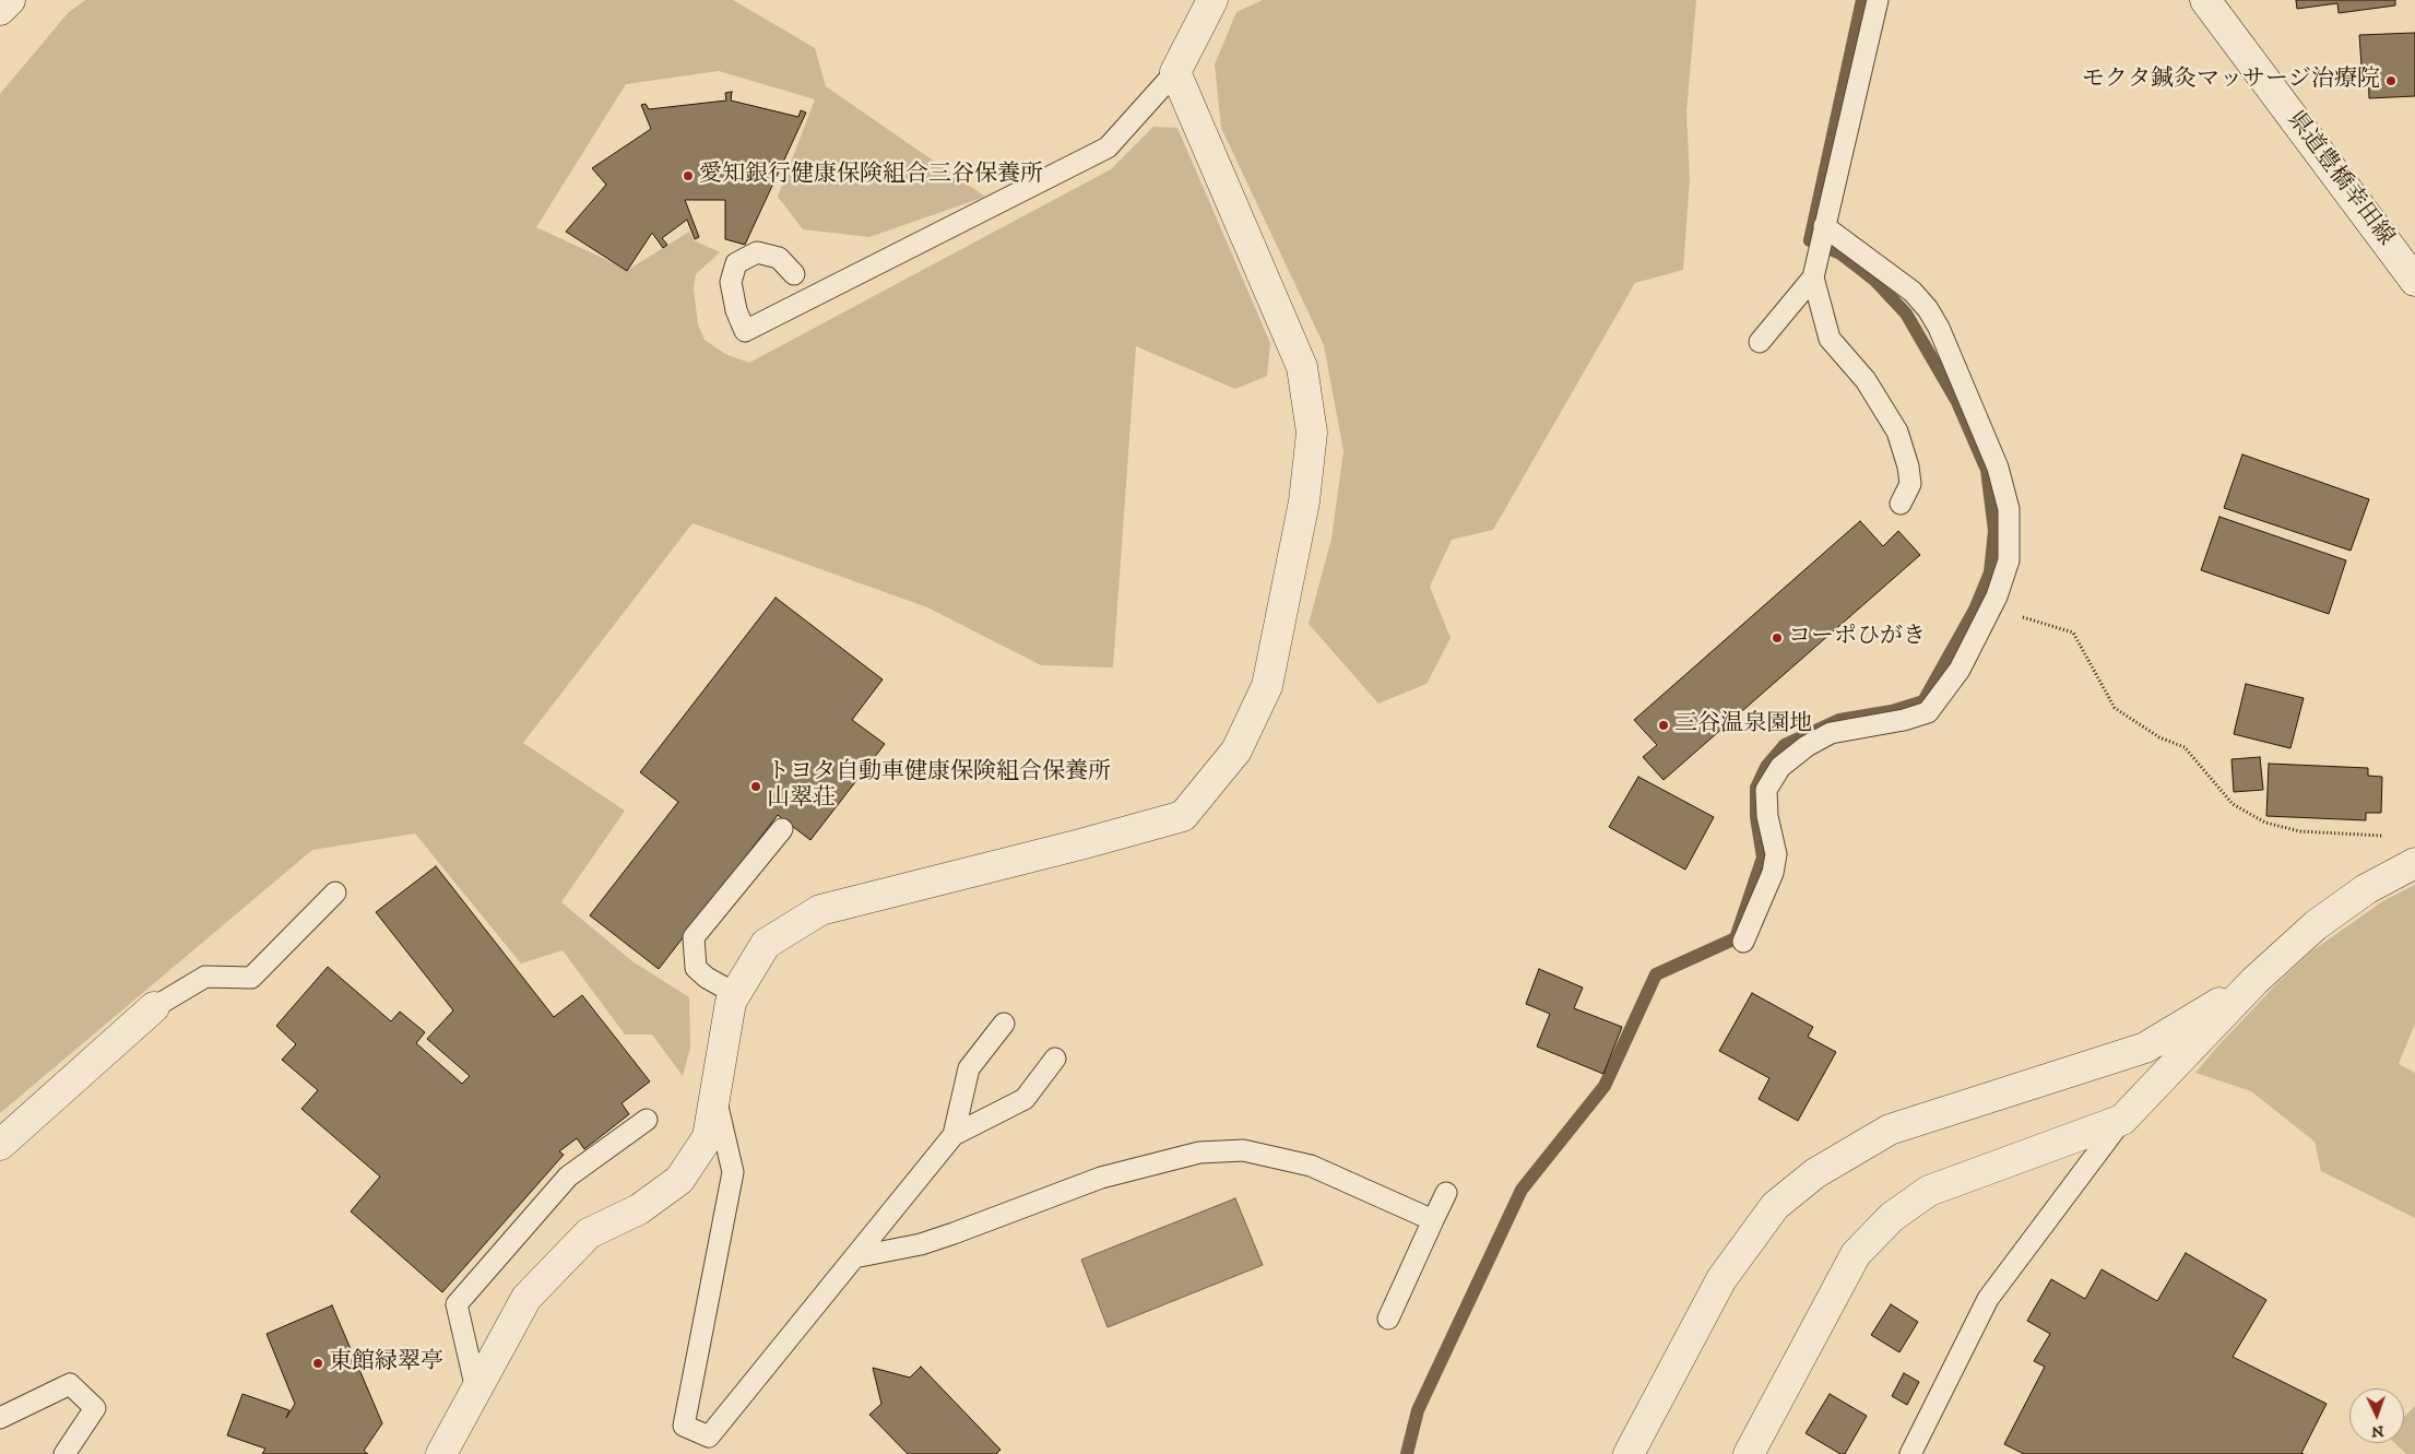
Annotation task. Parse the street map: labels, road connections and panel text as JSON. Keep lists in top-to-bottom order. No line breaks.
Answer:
{"streets":{"street":["県道豊橋幸田線"]},"places":["モクタ鍼灸マッサージ治療院","愛知銀行健康保険組合三谷保養所","コーポひがき","三谷温泉園地","トヨタ自動車健康保険組合保養所 山翠荘","東館緑翠亭"],"north":"bottom"}
